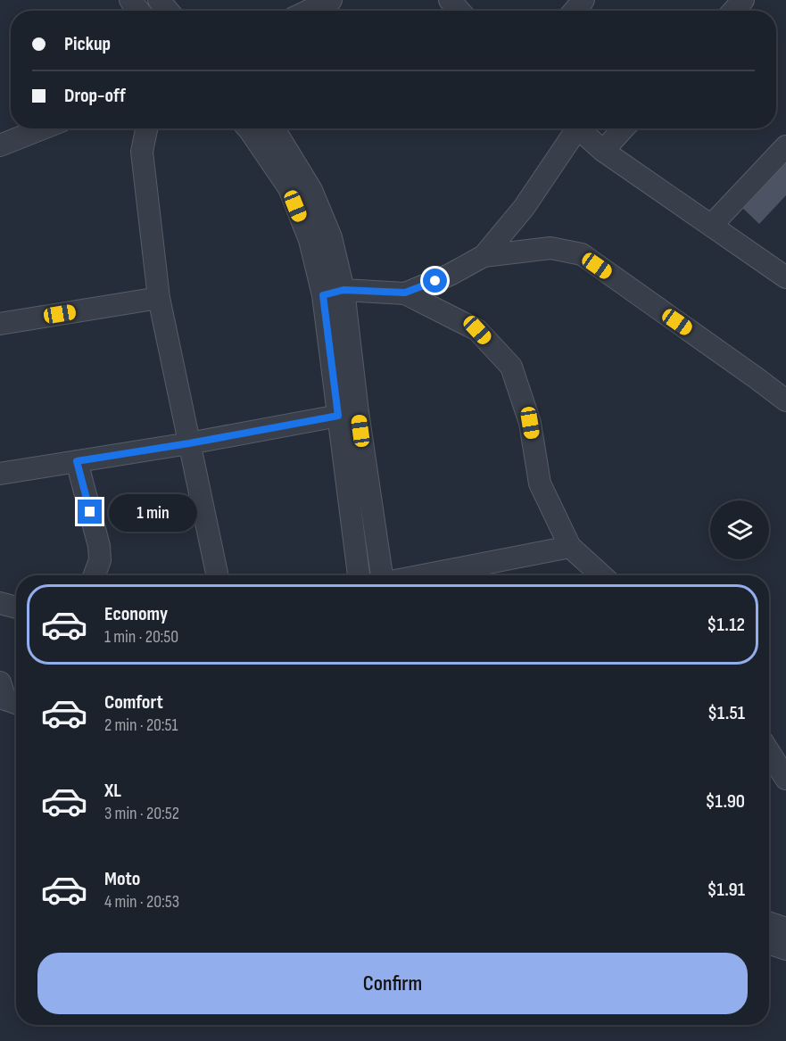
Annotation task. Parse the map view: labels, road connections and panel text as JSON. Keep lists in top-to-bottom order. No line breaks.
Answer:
{"page":{"banner":["Pickup","Drop-off"],"bubble":"1 min","list":[{"name":"Economy","note":"1 min · 20:50","value":"$1.12"},{"name":"Comfort","note":"2 min · 20:51","value":"$1.51"},{"name":"XL","note":"3 min · 20:52","value":"$1.90"},{"name":"Moto","note":"4 min · 20:53","value":"$1.91"}],"buttons":"Confirm"}}
